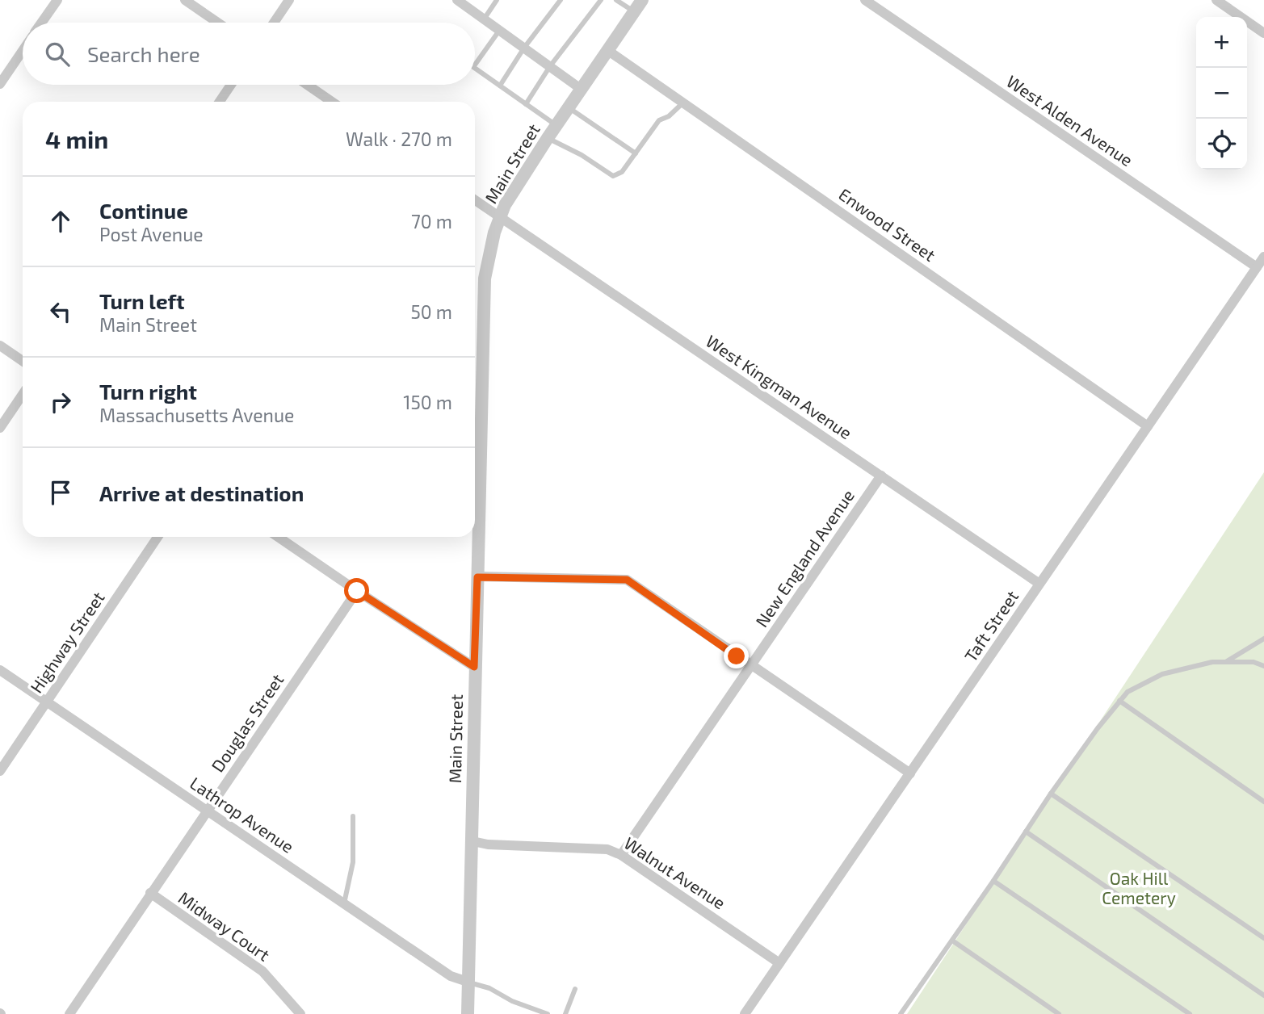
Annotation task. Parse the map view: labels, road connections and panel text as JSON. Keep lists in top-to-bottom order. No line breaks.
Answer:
{"streets":{"street":["West Alden Avenue","Main Street","Enwood Street","West Kingman Avenue","New England Avenue","Taft Street","Highway Street","Douglas Street","Lathrop Avenue","Walnut Avenue","Midway Court"]},"crossings":[["West Alden Avenue","Taft Street"],["Main Street","Enwood Street"],["Main Street","West Kingman Avenue"],["Main Street","Lathrop Avenue"],["Main Street","Walnut Avenue"],["Enwood Street","Taft Street"],["West Kingman Avenue","New England Avenue"],["West Kingman Avenue","Taft Street"],["New England Avenue","Walnut Avenue"],["Taft Street","Walnut Avenue"],["Highway Street","Lathrop Avenue"],["Douglas Street","Lathrop Avenue"],["Douglas Street","Midway Court"]],"parks":["Oak Hill Cemetery"],"page":{"map_buttons":["+","−"],"search":"Search here","heading":["4 min","Walk · 270 m"],"list":[["Continue","Post Avenue","70 m"],["Turn left","Main Street","50 m"],["Turn right","Massachusetts Avenue","150 m"],"Arrive at destination"]}}
